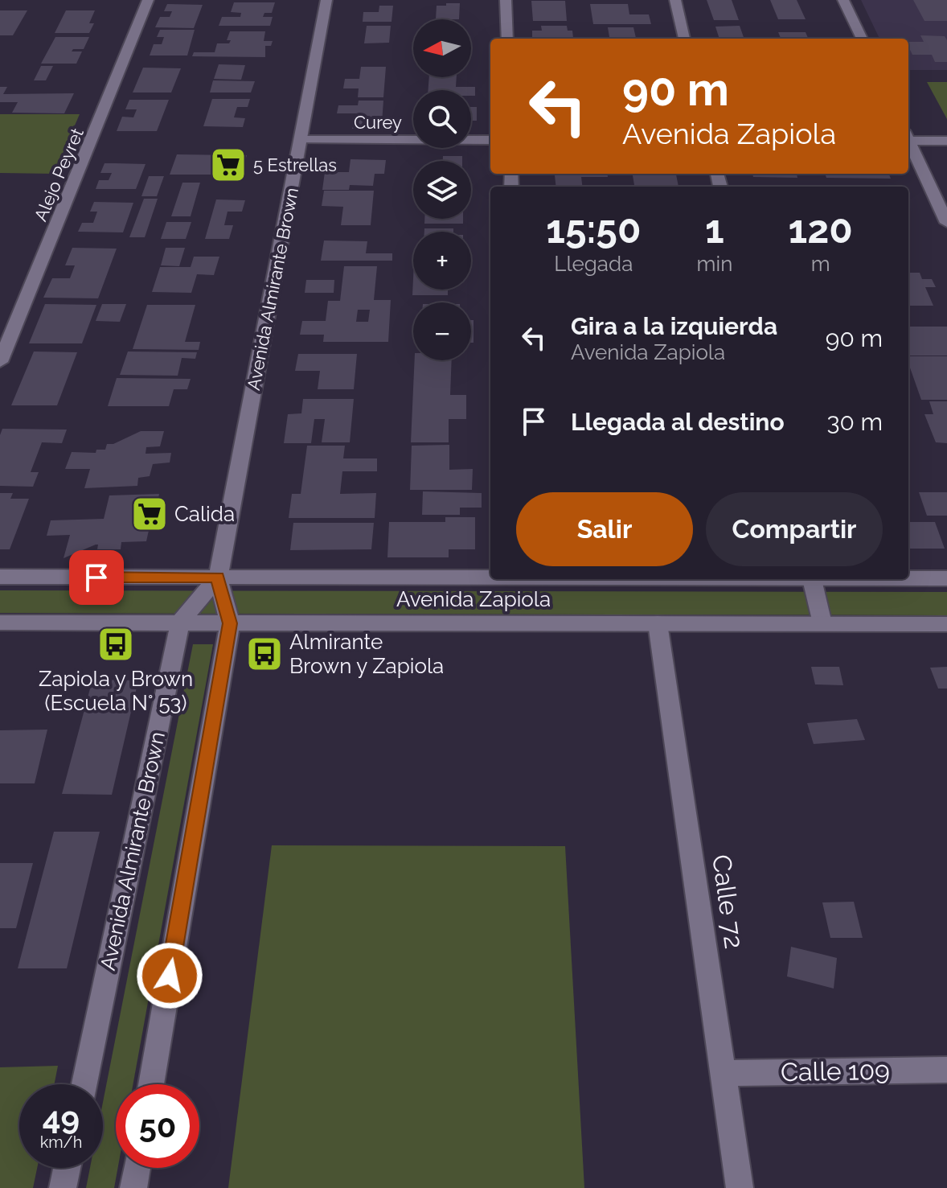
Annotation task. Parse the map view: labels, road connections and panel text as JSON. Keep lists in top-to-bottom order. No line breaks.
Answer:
{"streets":{"main road":["Curey","Alejo Peyret","Avenida Almirante Brown","Avenida Zapiola","Calle 72","Calle 109"]},"crossings":[["Curey","Avenida Almirante Brown"],["Avenida Almirante Brown","Avenida Zapiola"],["Avenida Zapiola","Calle 72"],["Calle 72","Calle 109"]],"places":{"supermarket":["5 Estrellas","Calida"],"bus stop":["Zapiola y Brown (Escuela N° 53)","Almirante Brown y Zapiola"]},"north":"left","page":{"map_buttons":["+","−"],"turn":["90 m","Avenida Zapiola"],"eta":["15:50","Llegada","1","min","120","m"],"list":[{"name":"Gira a la izquierda","note":"Avenida Zapiola","value":"90 m"},{"name":"Llegada al destino","value":"30 m"}],"buttons":["Salir","Compartir"],"speed":"49 km/h","limit":"50"}}
